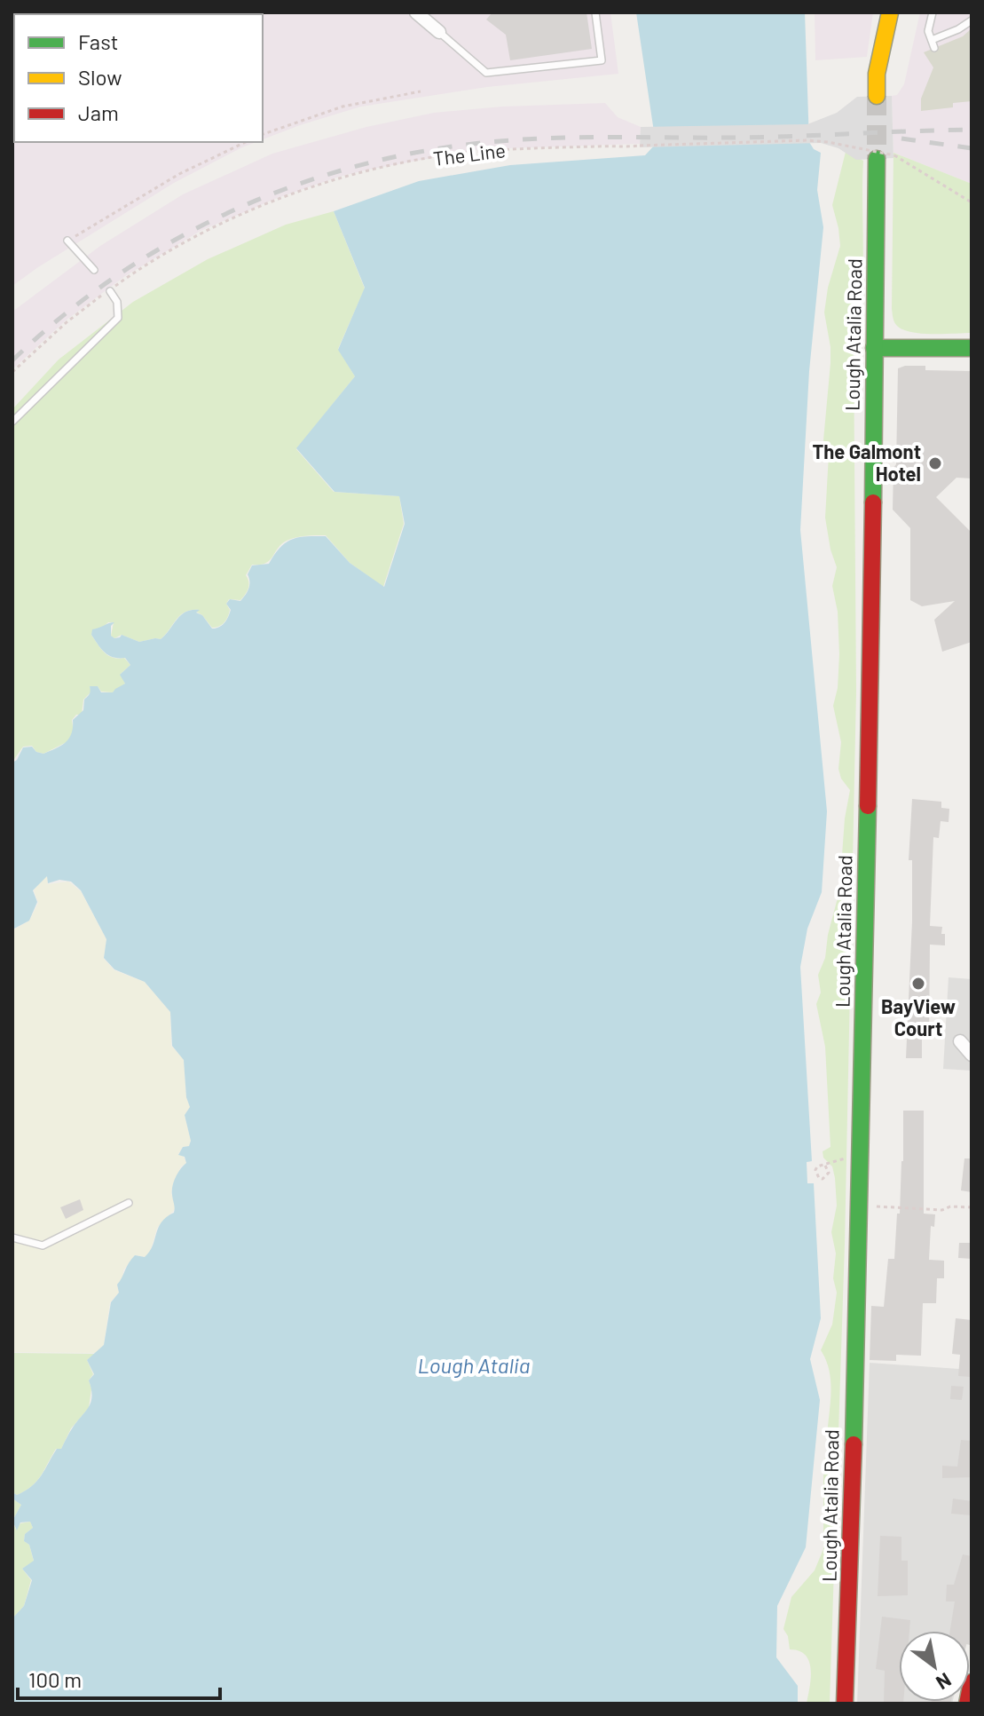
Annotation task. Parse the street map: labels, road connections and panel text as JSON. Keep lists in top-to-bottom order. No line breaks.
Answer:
{"streets":{"street":["Lough Atalia Road"],"path":["The Line"]},"water":["Lough Atalia"],"places":["The Galmont Hotel","BayView Court"],"legend":["Fast","Slow","Jam"],"scale_bar":"100 m","north":"bottom right"}
